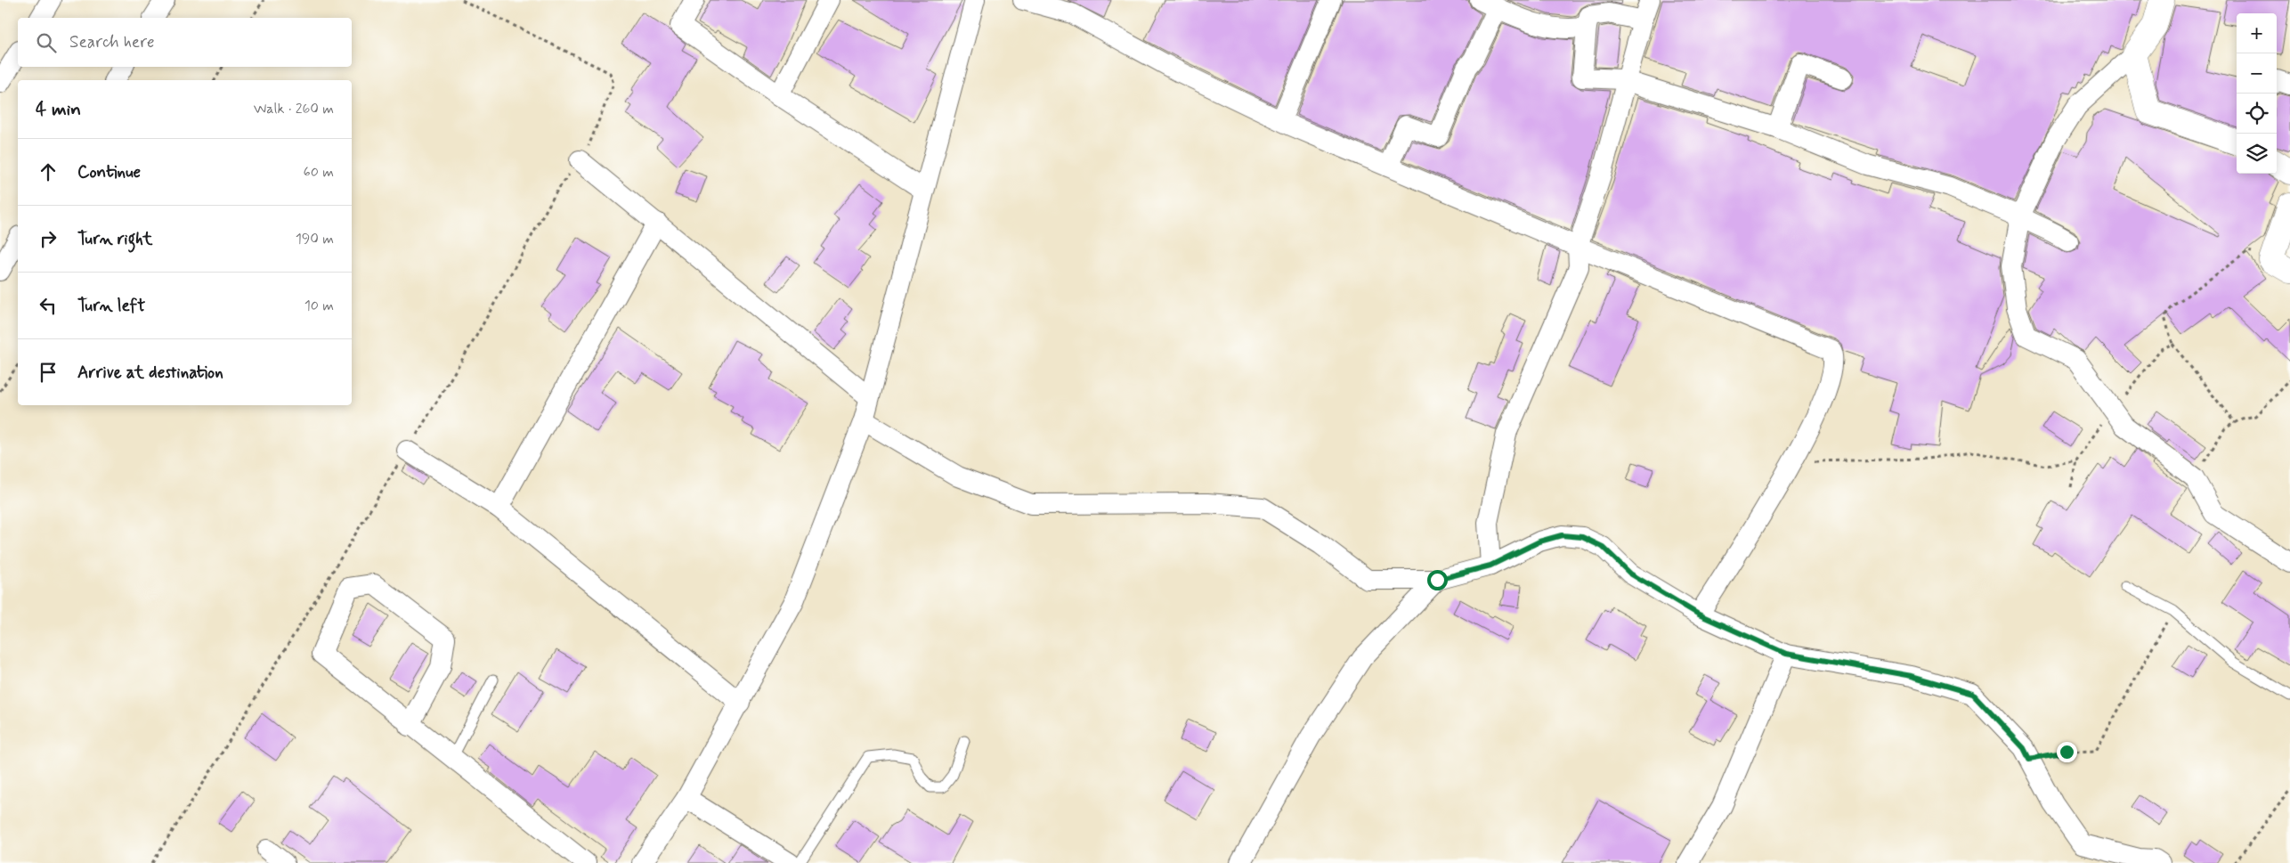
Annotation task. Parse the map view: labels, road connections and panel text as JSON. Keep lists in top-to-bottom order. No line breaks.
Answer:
{"page":{"map_buttons":["+","−"],"search":"Search here","heading":["4 min","Walk · 260 m"],"list":[["Continue","60 m"],["Turn right","190 m"],["Turn left","10 m"],"Arrive at destination"]}}
